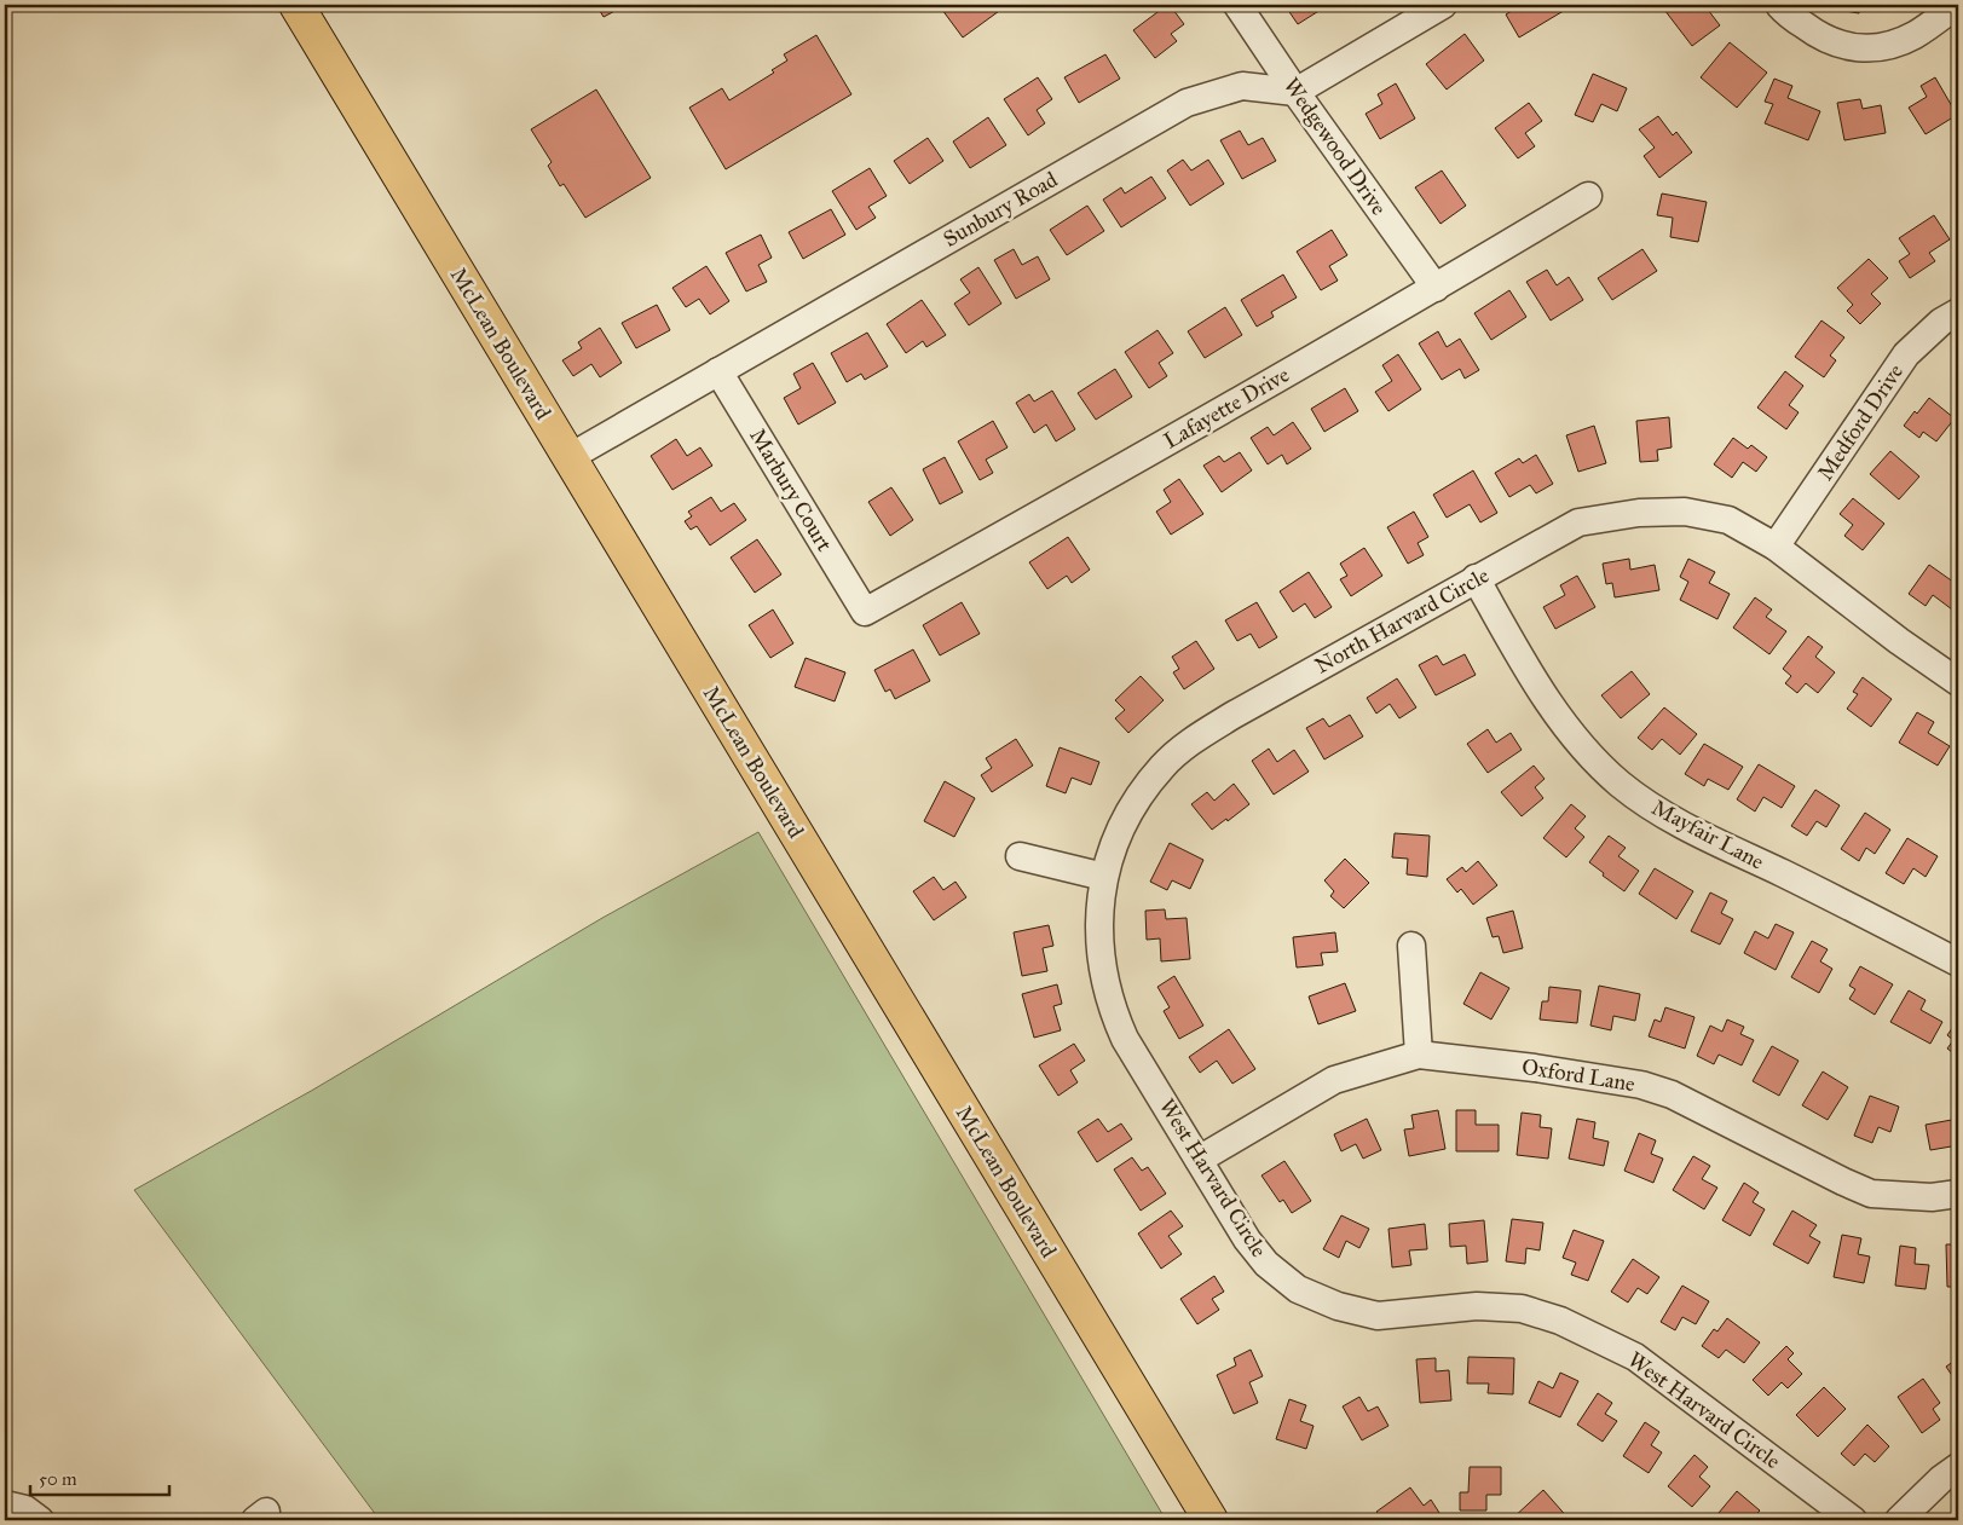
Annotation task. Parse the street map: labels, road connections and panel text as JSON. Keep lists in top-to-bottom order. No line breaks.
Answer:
{"streets":{"main road":["McLean Boulevard"],"street":["Wedgewood Drive","Sunbury Road","Lafayette Drive","Medford Drive","Marbury Court","North Harvard Circle","Mayfair Lane","Oxford Lane","West Harvard Circle"]},"crossings":[["Wedgewood Drive","Sunbury Road"],["Wedgewood Drive","Lafayette Drive"],["Sunbury Road","McLean Boulevard"],["Sunbury Road","Marbury Court"],["Lafayette Drive","Marbury Court"],["Medford Drive","North Harvard Circle"],["North Harvard Circle","Mayfair Lane"],["North Harvard Circle","West Harvard Circle"],["Oxford Lane","West Harvard Circle"]],"scale_bar":"50 m"}
